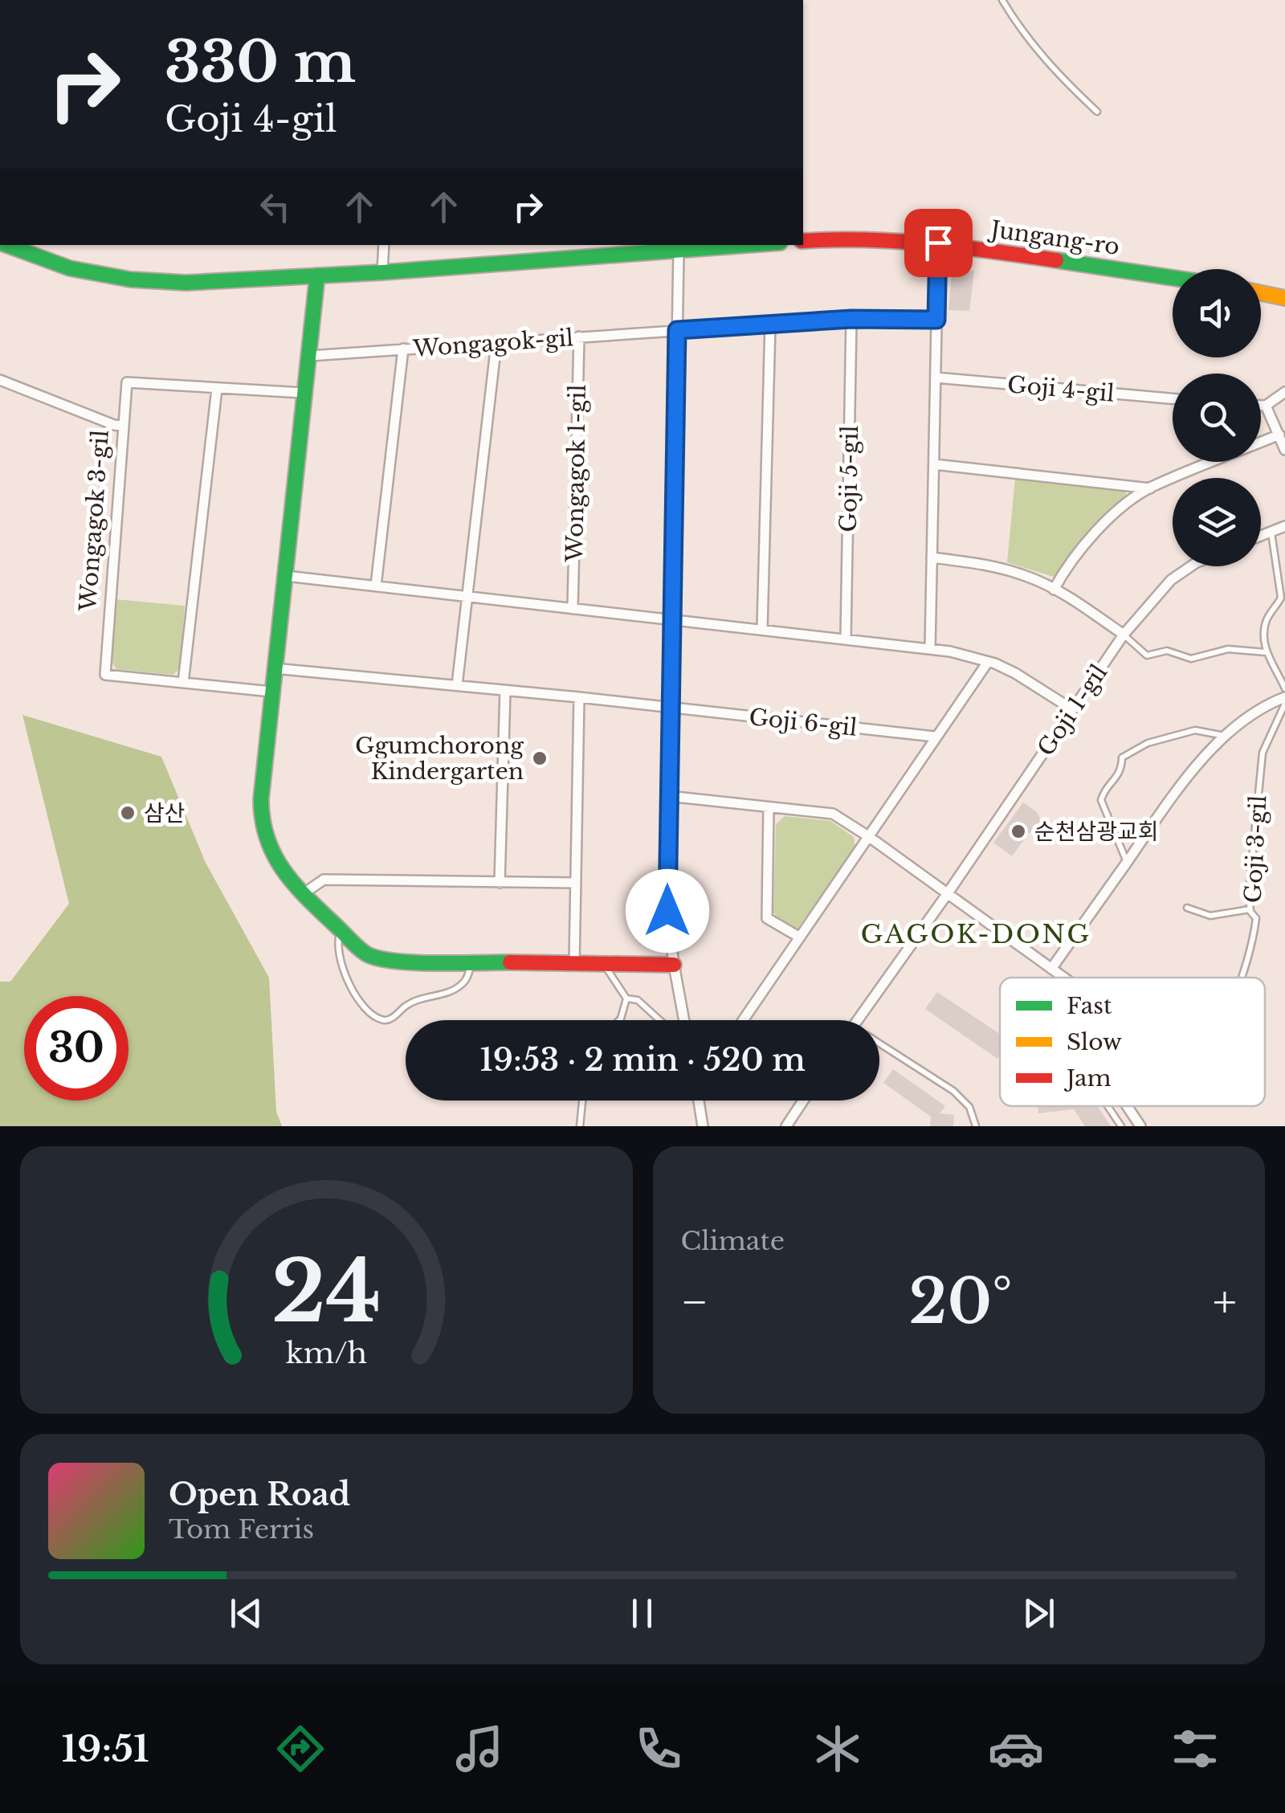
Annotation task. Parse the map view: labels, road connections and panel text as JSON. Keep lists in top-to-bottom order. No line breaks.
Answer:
{"streets":{"main road":["Jungang-ro"],"street":["Wongagok-gil","Goji 4-gil","Wongagok 1-gil","Goji 5-gil","Wongagok 3-gil","Goji 1-gil","Goji 6-gil"],"lane":["Goji 3-gil"]},"crossings":[["Wongagok-gil","Wongagok 1-gil"]],"districts":["GAGOK-DONG"],"places":["Ggumchorong Kindergarten","삼산","순천삼광교회"],"legend":["Fast","Slow","Jam"],"page":{"turn":["330 m","Goji 4-gil"],"limit":"30","trip":"19:53 · 2 min · 520 m","tile":"Climate","heat":["−","20°","+"],"song":["Open Road","Tom Ferris"],"tabs":"19:51","gauge":["24","km/h"]}}
